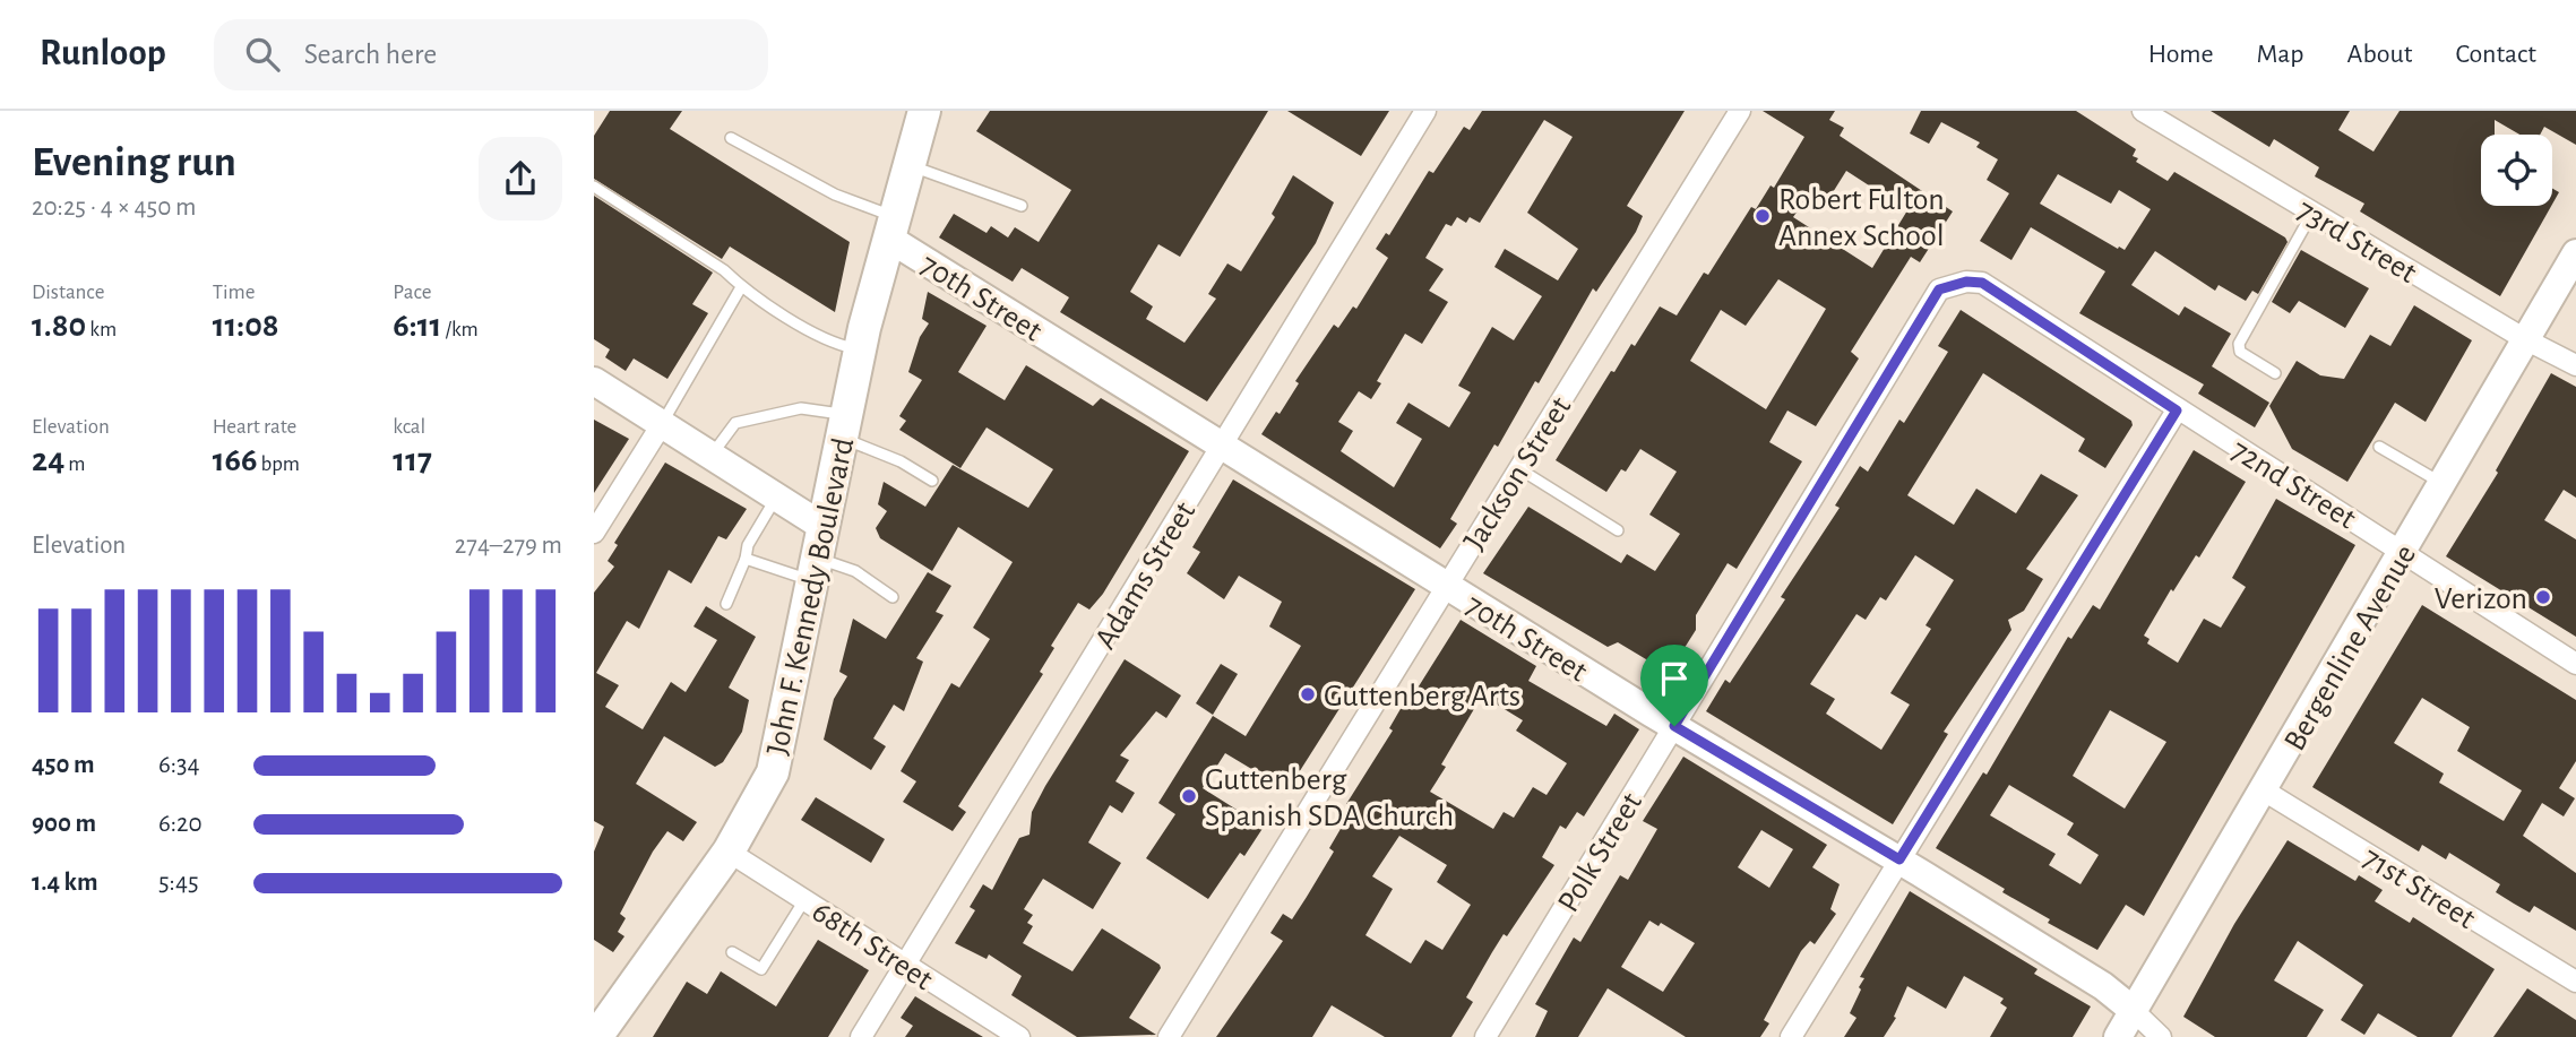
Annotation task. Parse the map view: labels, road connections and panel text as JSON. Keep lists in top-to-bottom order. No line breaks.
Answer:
{"streets":{"main road":["John F. Kennedy Boulevard"],"street":["73rd Street","70th Street","Jackson Street","72nd Street","Adams Street","Bergenline Avenue","Polk Street","71st Street","68th Street"]},"crossings":[["73rd Street","Bergenline Avenue"],["70th Street","Jackson Street"],["70th Street","Adams Street"],["70th Street","John F. Kennedy Boulevard"],["70th Street","Bergenline Avenue"],["70th Street","Polk Street"],["72nd Street","Bergenline Avenue"],["72nd Street","Polk Street"],["Adams Street","68th Street"],["John F. Kennedy Boulevard","68th Street"],["Bergenline Avenue","71st Street"]],"places":["Robert Fulton Annex School","Verizon","Guttenberg Arts","Guttenberg Spanish SDA Church"],"page":{"header":"Runloop","search":"Search here","nav":["Home","Map","About","Contact"],"heading":["Evening run","20:25 · 4 × 450 m"],"stats":[["Distance","1.80 km"],["Time","11:08"],["Pace","6:11 /km"],["Elevation","24 m"],["Heart rate","166 bpm"],["kcal","117"]],"chart":["Elevation","274–279 m"],"list":[{"name":"450 m","note":"6:34"},{"name":"900 m","note":"6:20"},{"name":"1.4 km","note":"5:45"}]}}
